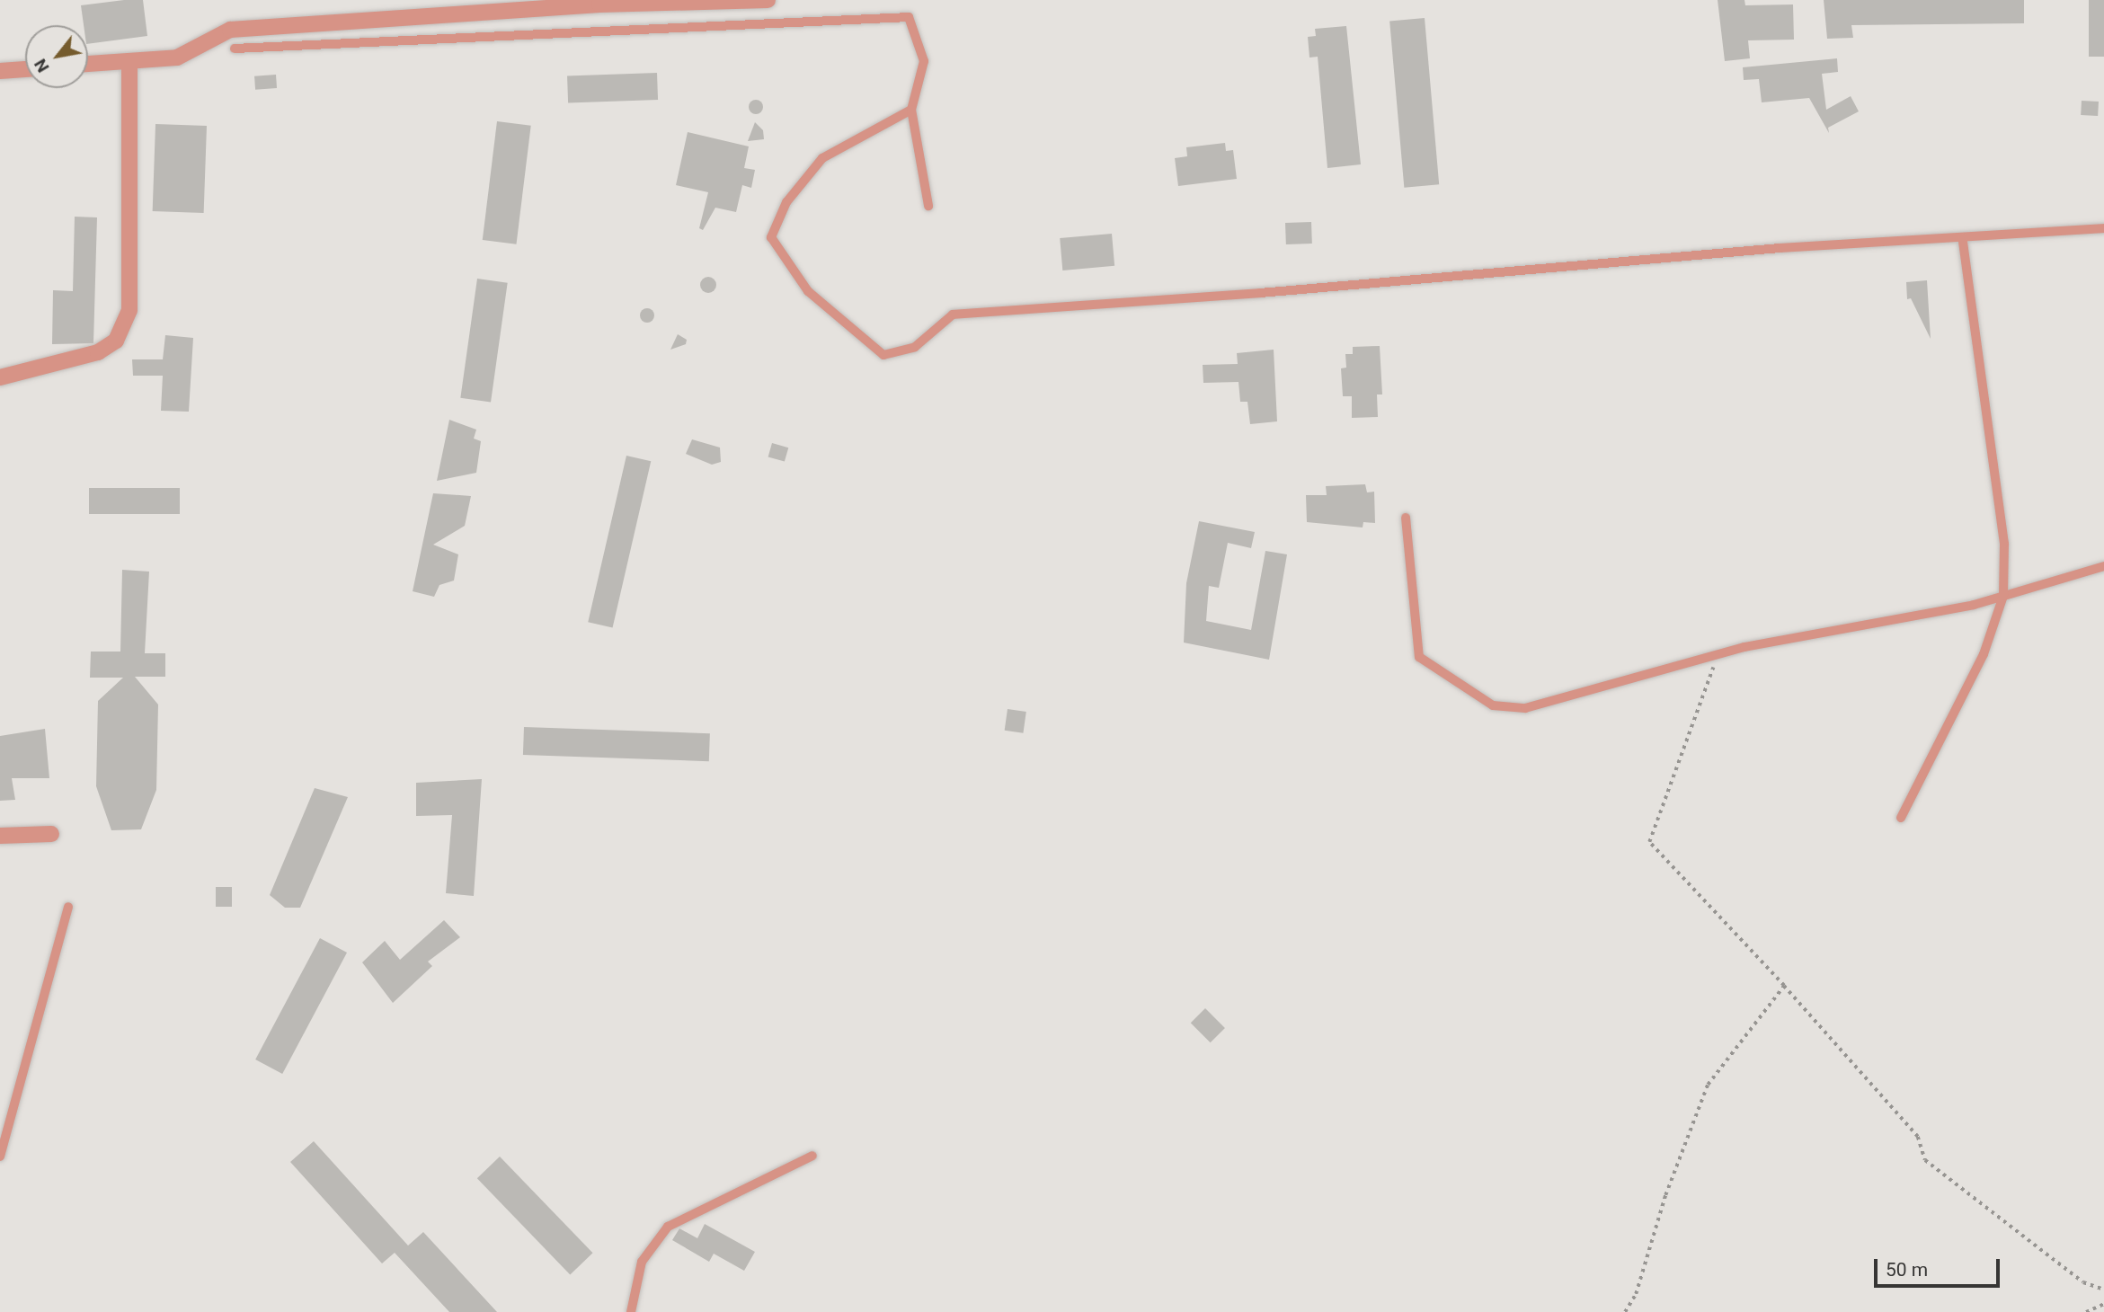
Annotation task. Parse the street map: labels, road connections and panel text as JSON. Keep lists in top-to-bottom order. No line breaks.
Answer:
{"scale_bar":"50 m","north":"bottom left"}
